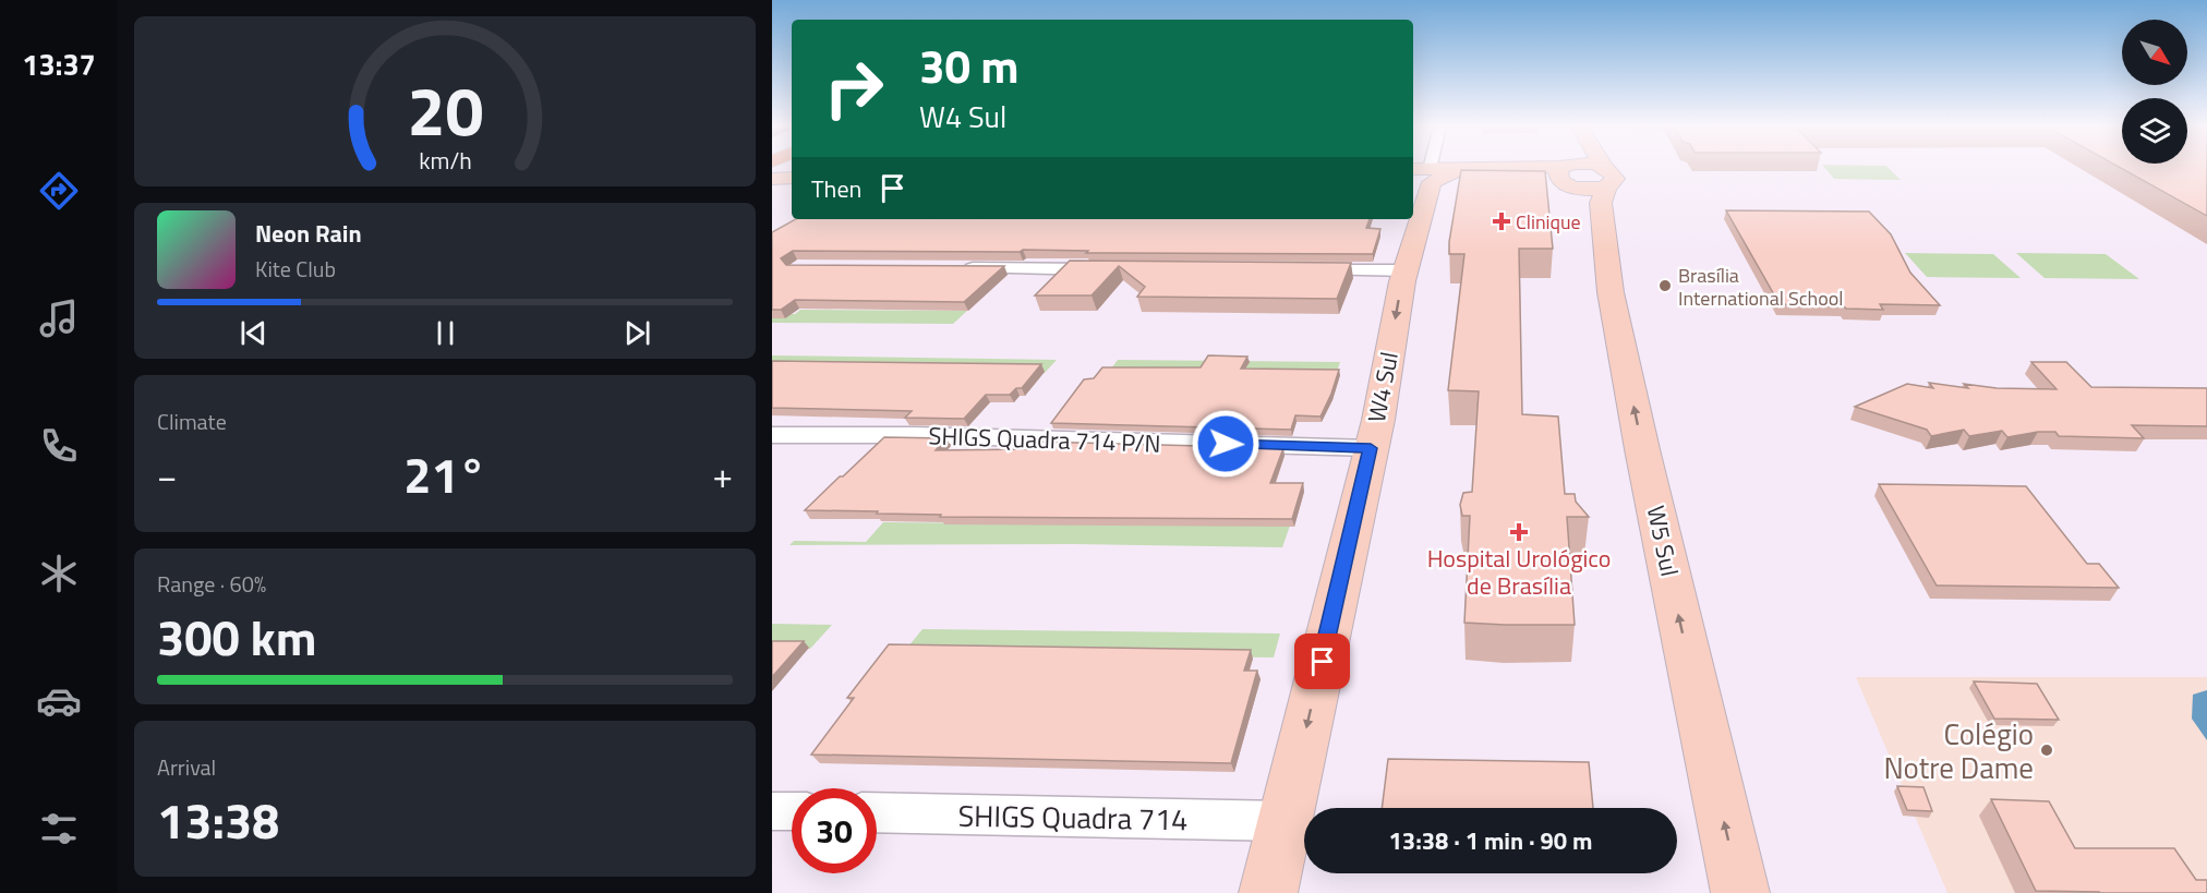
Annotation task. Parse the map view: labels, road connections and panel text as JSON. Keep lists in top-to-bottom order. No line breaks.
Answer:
{"streets":{"main road":["W4 Sul","W5 Sul"],"street":["SHIGS Quadra 714 P/N","SHIGS Quadra 714"]},"crossings":[["W4 Sul","SHIGS Quadra 714 P/N"],["W4 Sul","SHIGS Quadra 714"]],"one_way":["W4 Sul","W5 Sul"],"places":{"health":["Clinique","Hospital Urológico de Brasília"],"other":["Brasília International School","Colégio Notre Dame"]},"north":"bottom right","page":{"tabs":"13:37","turn":["30 m","W4 Sul"],"then":"Then","song":["Neon Rain","Kite Club"],"tile":["Climate",["Range · 60%","300 km"],["Arrival","13:38"]],"heat":["−","21°","+"],"limit":"30","trip":"13:38 · 1 min · 90 m","gauge":["20","km/h"]}}
